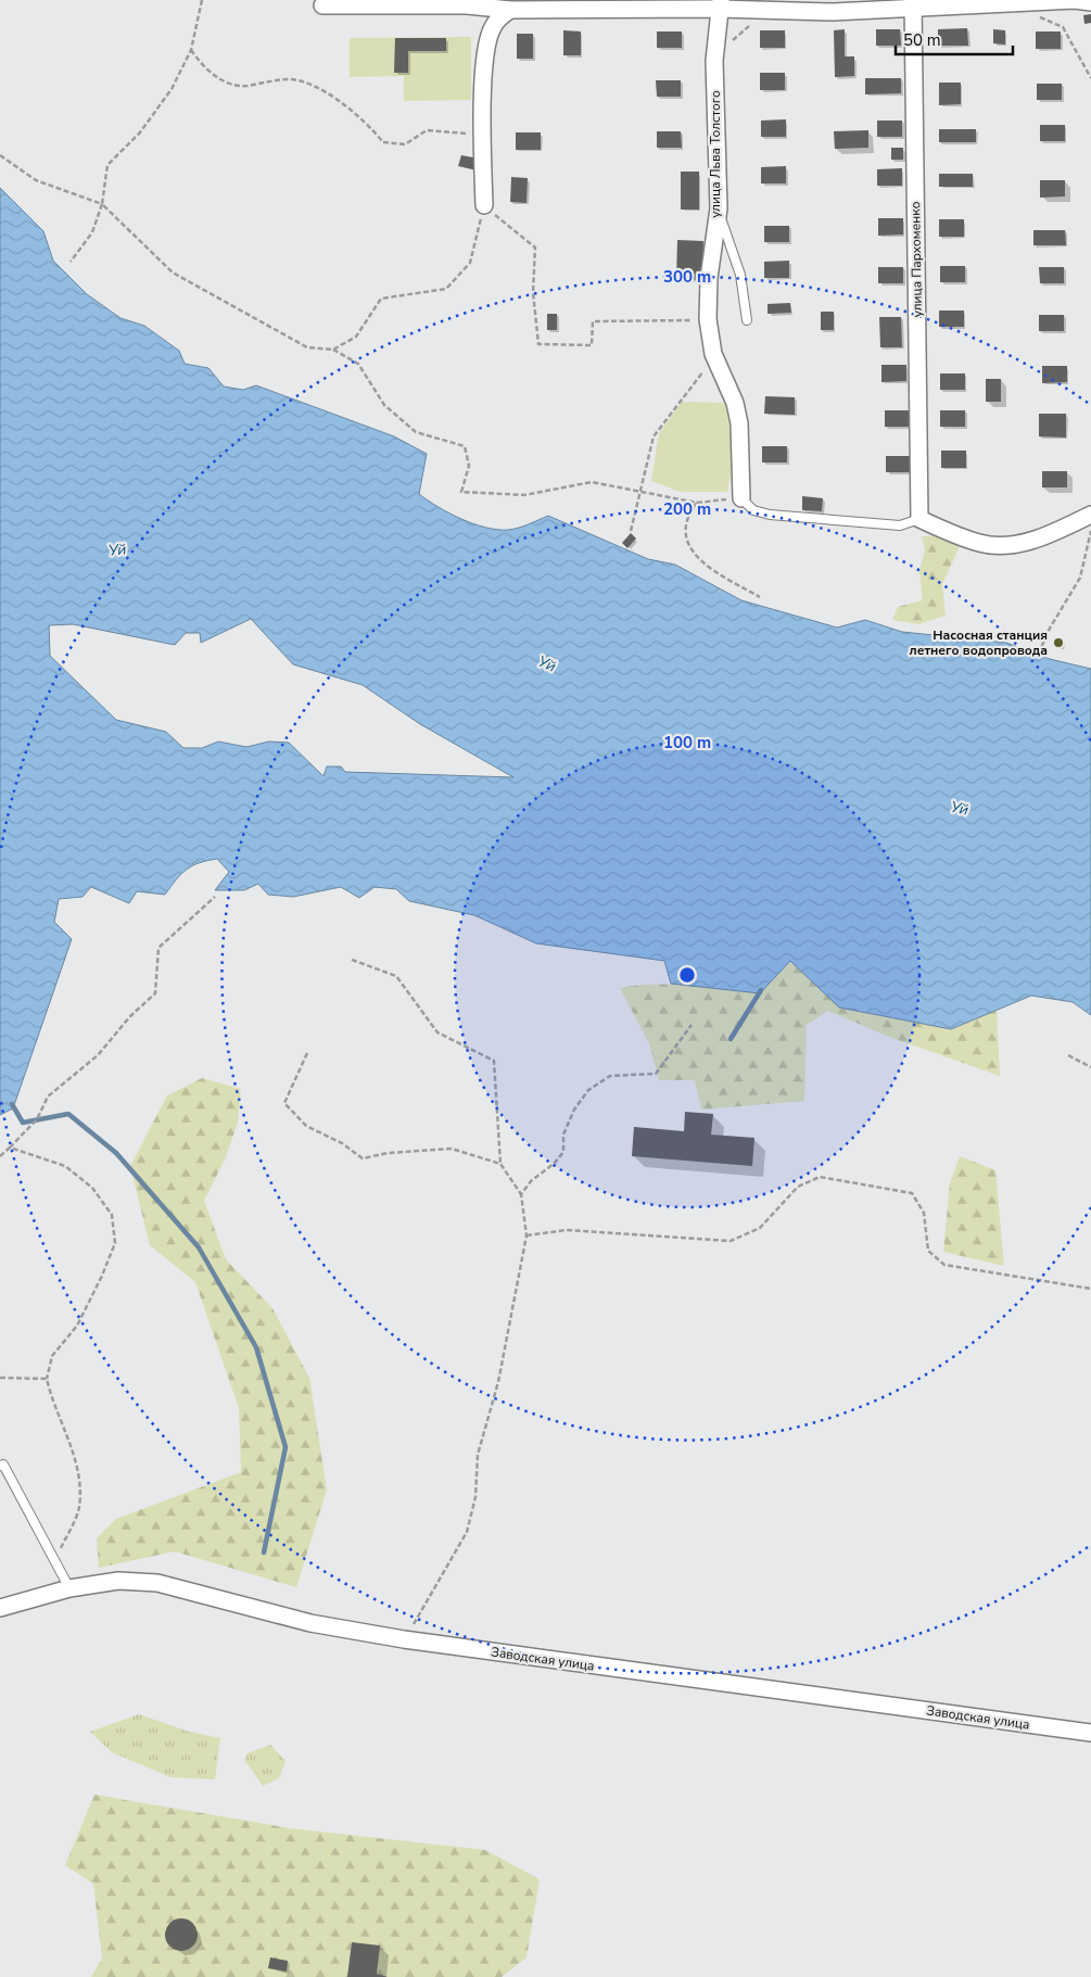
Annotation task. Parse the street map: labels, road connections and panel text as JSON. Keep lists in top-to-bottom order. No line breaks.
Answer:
{"streets":{"street":["улица Льва Толстого","улица Пархоменко","Заводская улица"]},"water":["Уй"],"places":["Насосная станция летнего водопровода"],"scale_bar":"50 m","rings":["300 m","200 m","100 m"]}
